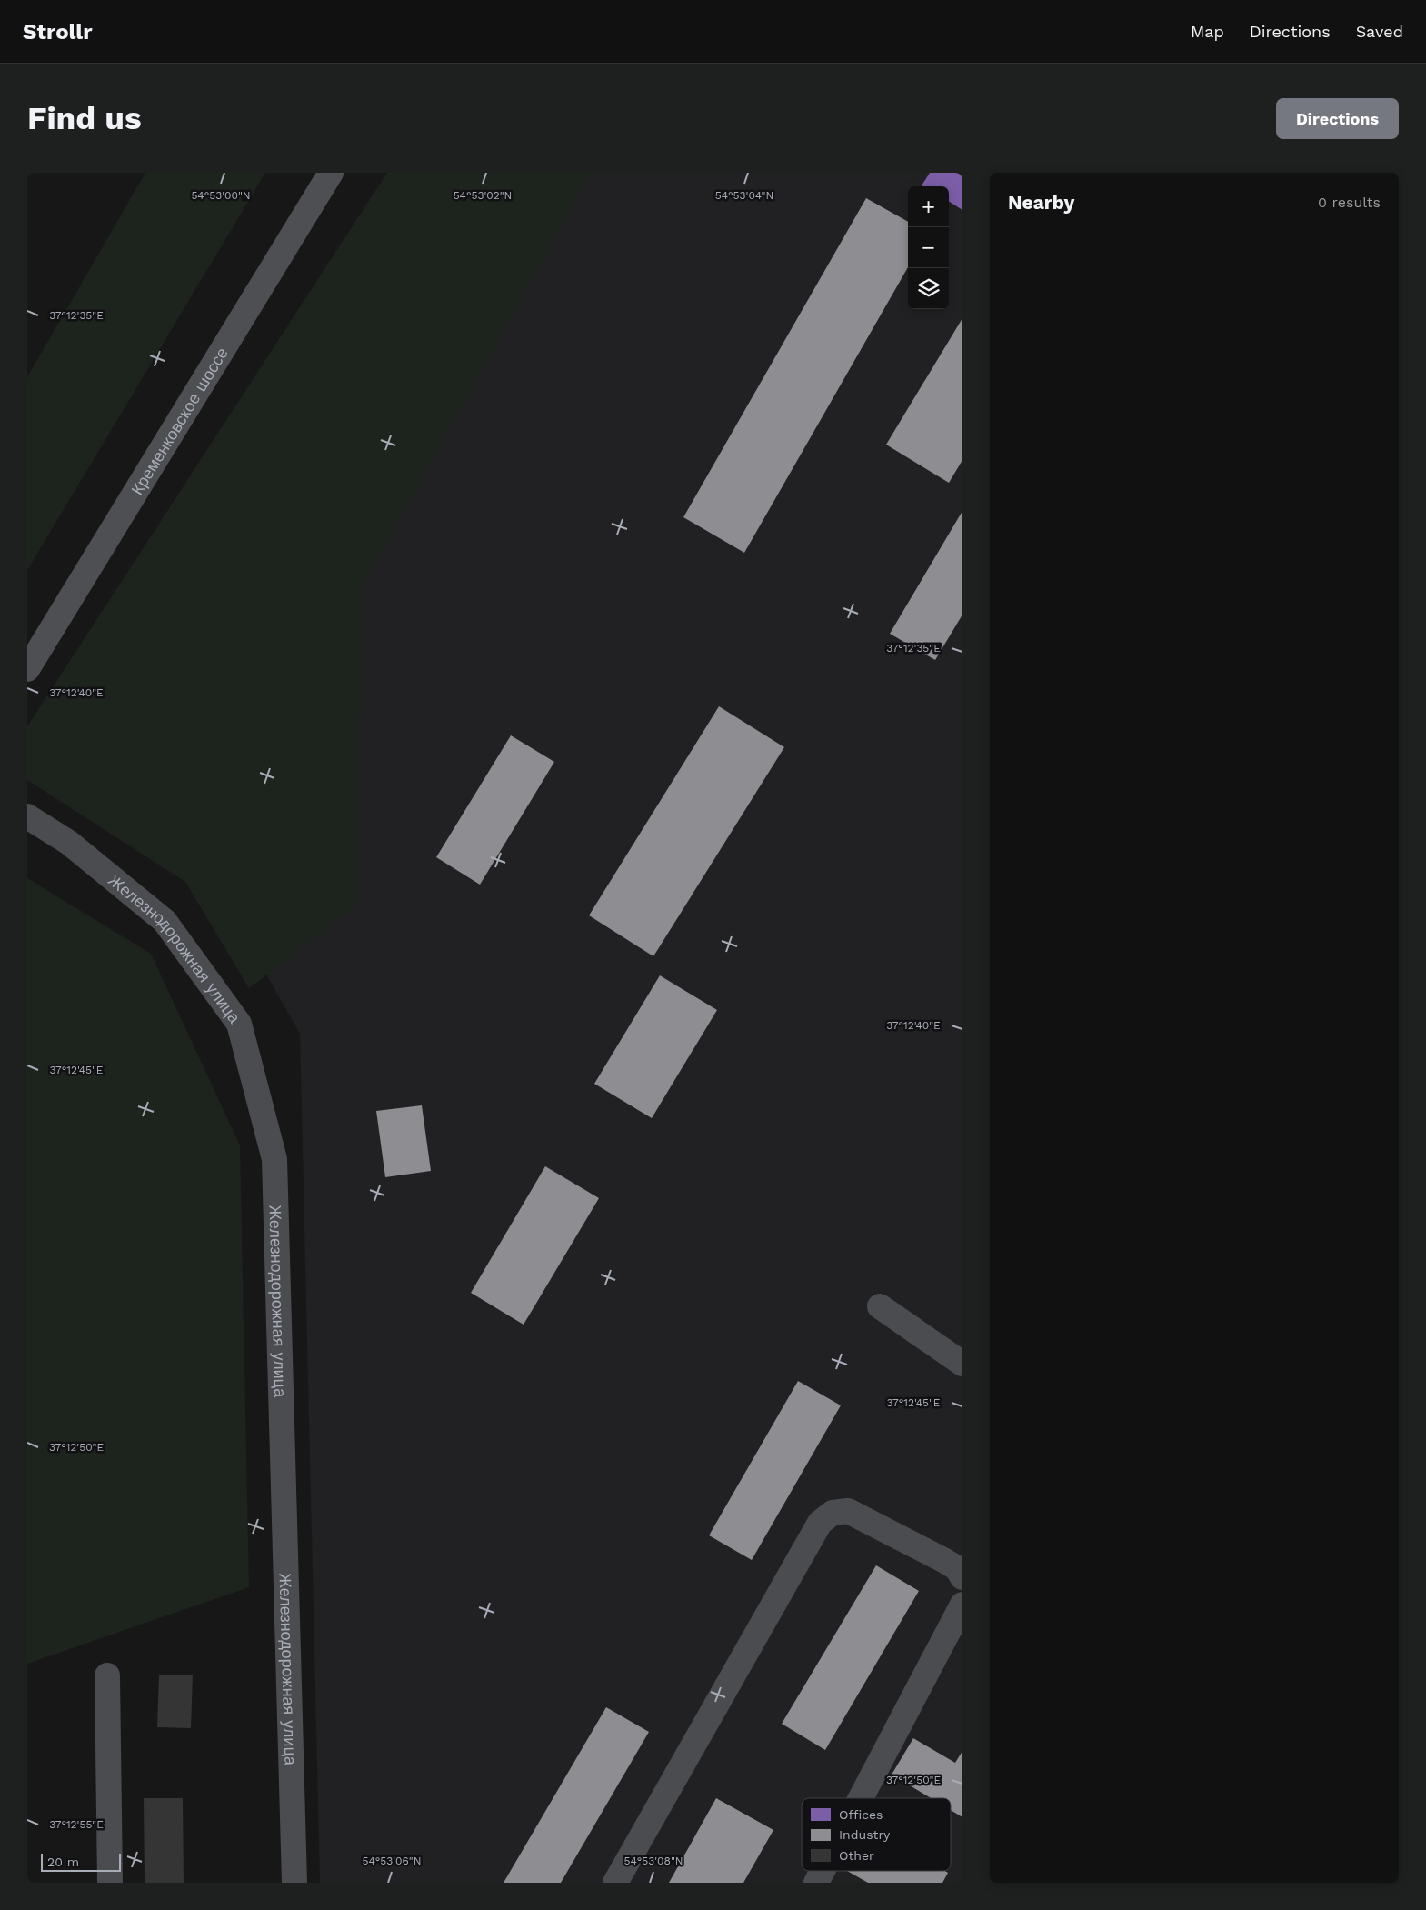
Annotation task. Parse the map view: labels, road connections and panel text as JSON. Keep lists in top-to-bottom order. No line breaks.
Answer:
{"streets":{"main road":["Кременковское шоссе"],"street":["Железнодорожная улица"]},"legend":["Offices","Industry","Other"],"scale_bar":"20 m","page":{"header":"Strollr","nav":["Map","Directions","Saved"],"buttons":"Directions","title":"Find us","heading":["Nearby","0 results"],"map_buttons":["+","−"],"scale":"20 m"},"coordinates":["54°53'00\"N","54°53'04\"N","54°53'02\"N","37°12'35\"E","37°12'40\"E","37°12'45\"E","37°12'50\"E","37°12'55\"E","54°53'06\"N","54°53'08\"N"]}
